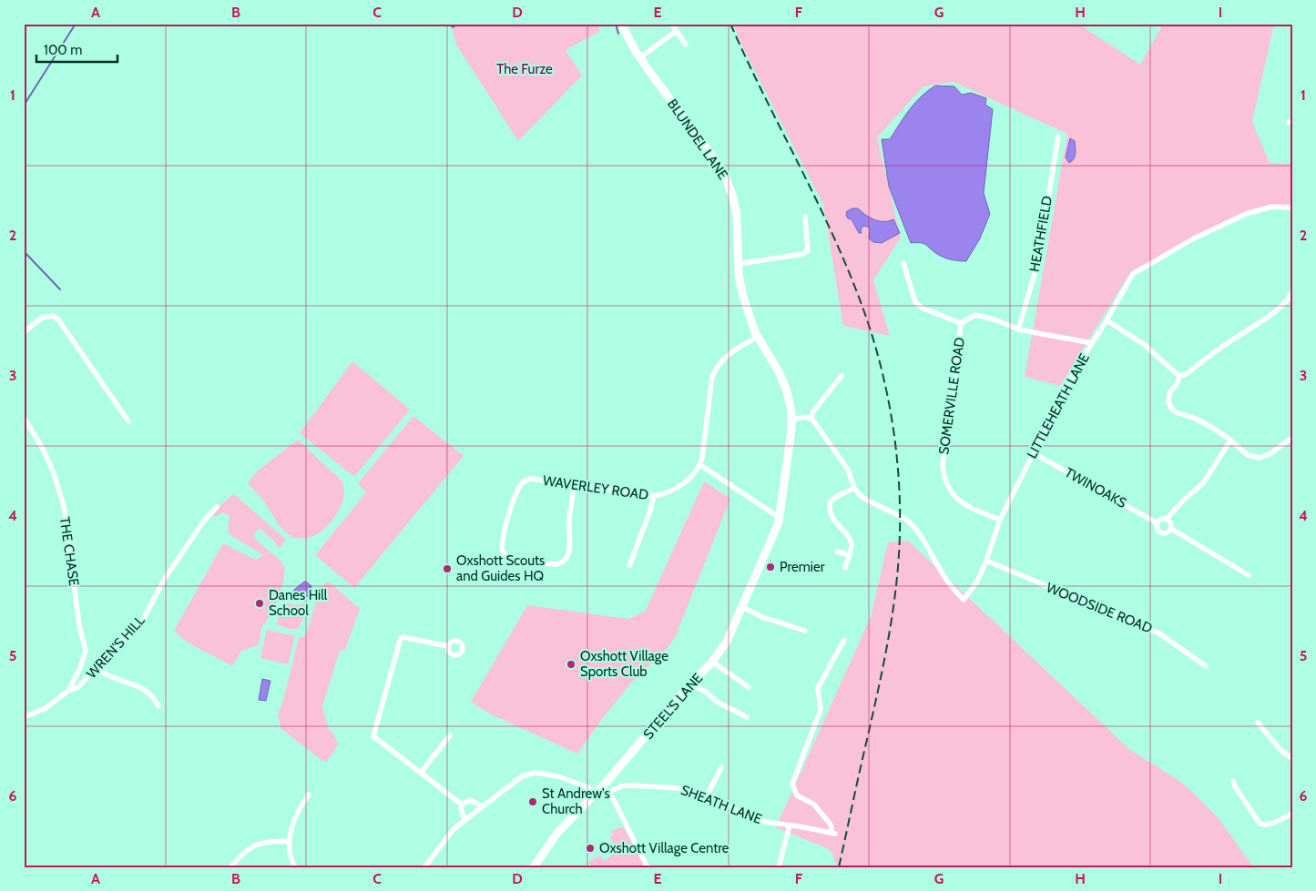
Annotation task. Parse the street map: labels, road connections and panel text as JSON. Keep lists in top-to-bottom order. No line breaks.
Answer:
{"streets":{"street":["BLUNDEL LANE","HEATHFIELD","SOMERVILLE ROAD","LITTLEHEATH LANE","WAVERLEY ROAD","TWINOAKS","THE CHASE","WOODSIDE ROAD","WREN'S HILL","STEEL'S LANE","SHEATH LANE"]},"crossings":[["BLUNDEL LANE","STEEL'S LANE"],["HEATHFIELD","SOMERVILLE ROAD"],["SOMERVILLE ROAD","LITTLEHEATH LANE"],["LITTLEHEATH LANE","TWINOAKS"],["LITTLEHEATH LANE","WOODSIDE ROAD"],["THE CHASE","WREN'S HILL"],["STEEL'S LANE","SHEATH LANE"]],"parks":["The Furze"],"places":["Premier","Oxshott Scouts and Guides HQ","Danes Hill School","Oxshott Village Sports Club","St Andrew's Church","Oxshott Village Centre"],"scale_bar":"100 m","grid":{"columns":["A","B","C","D","E","F","G","H","I"],"rows":["1","2","3","4","5","6"]}}
